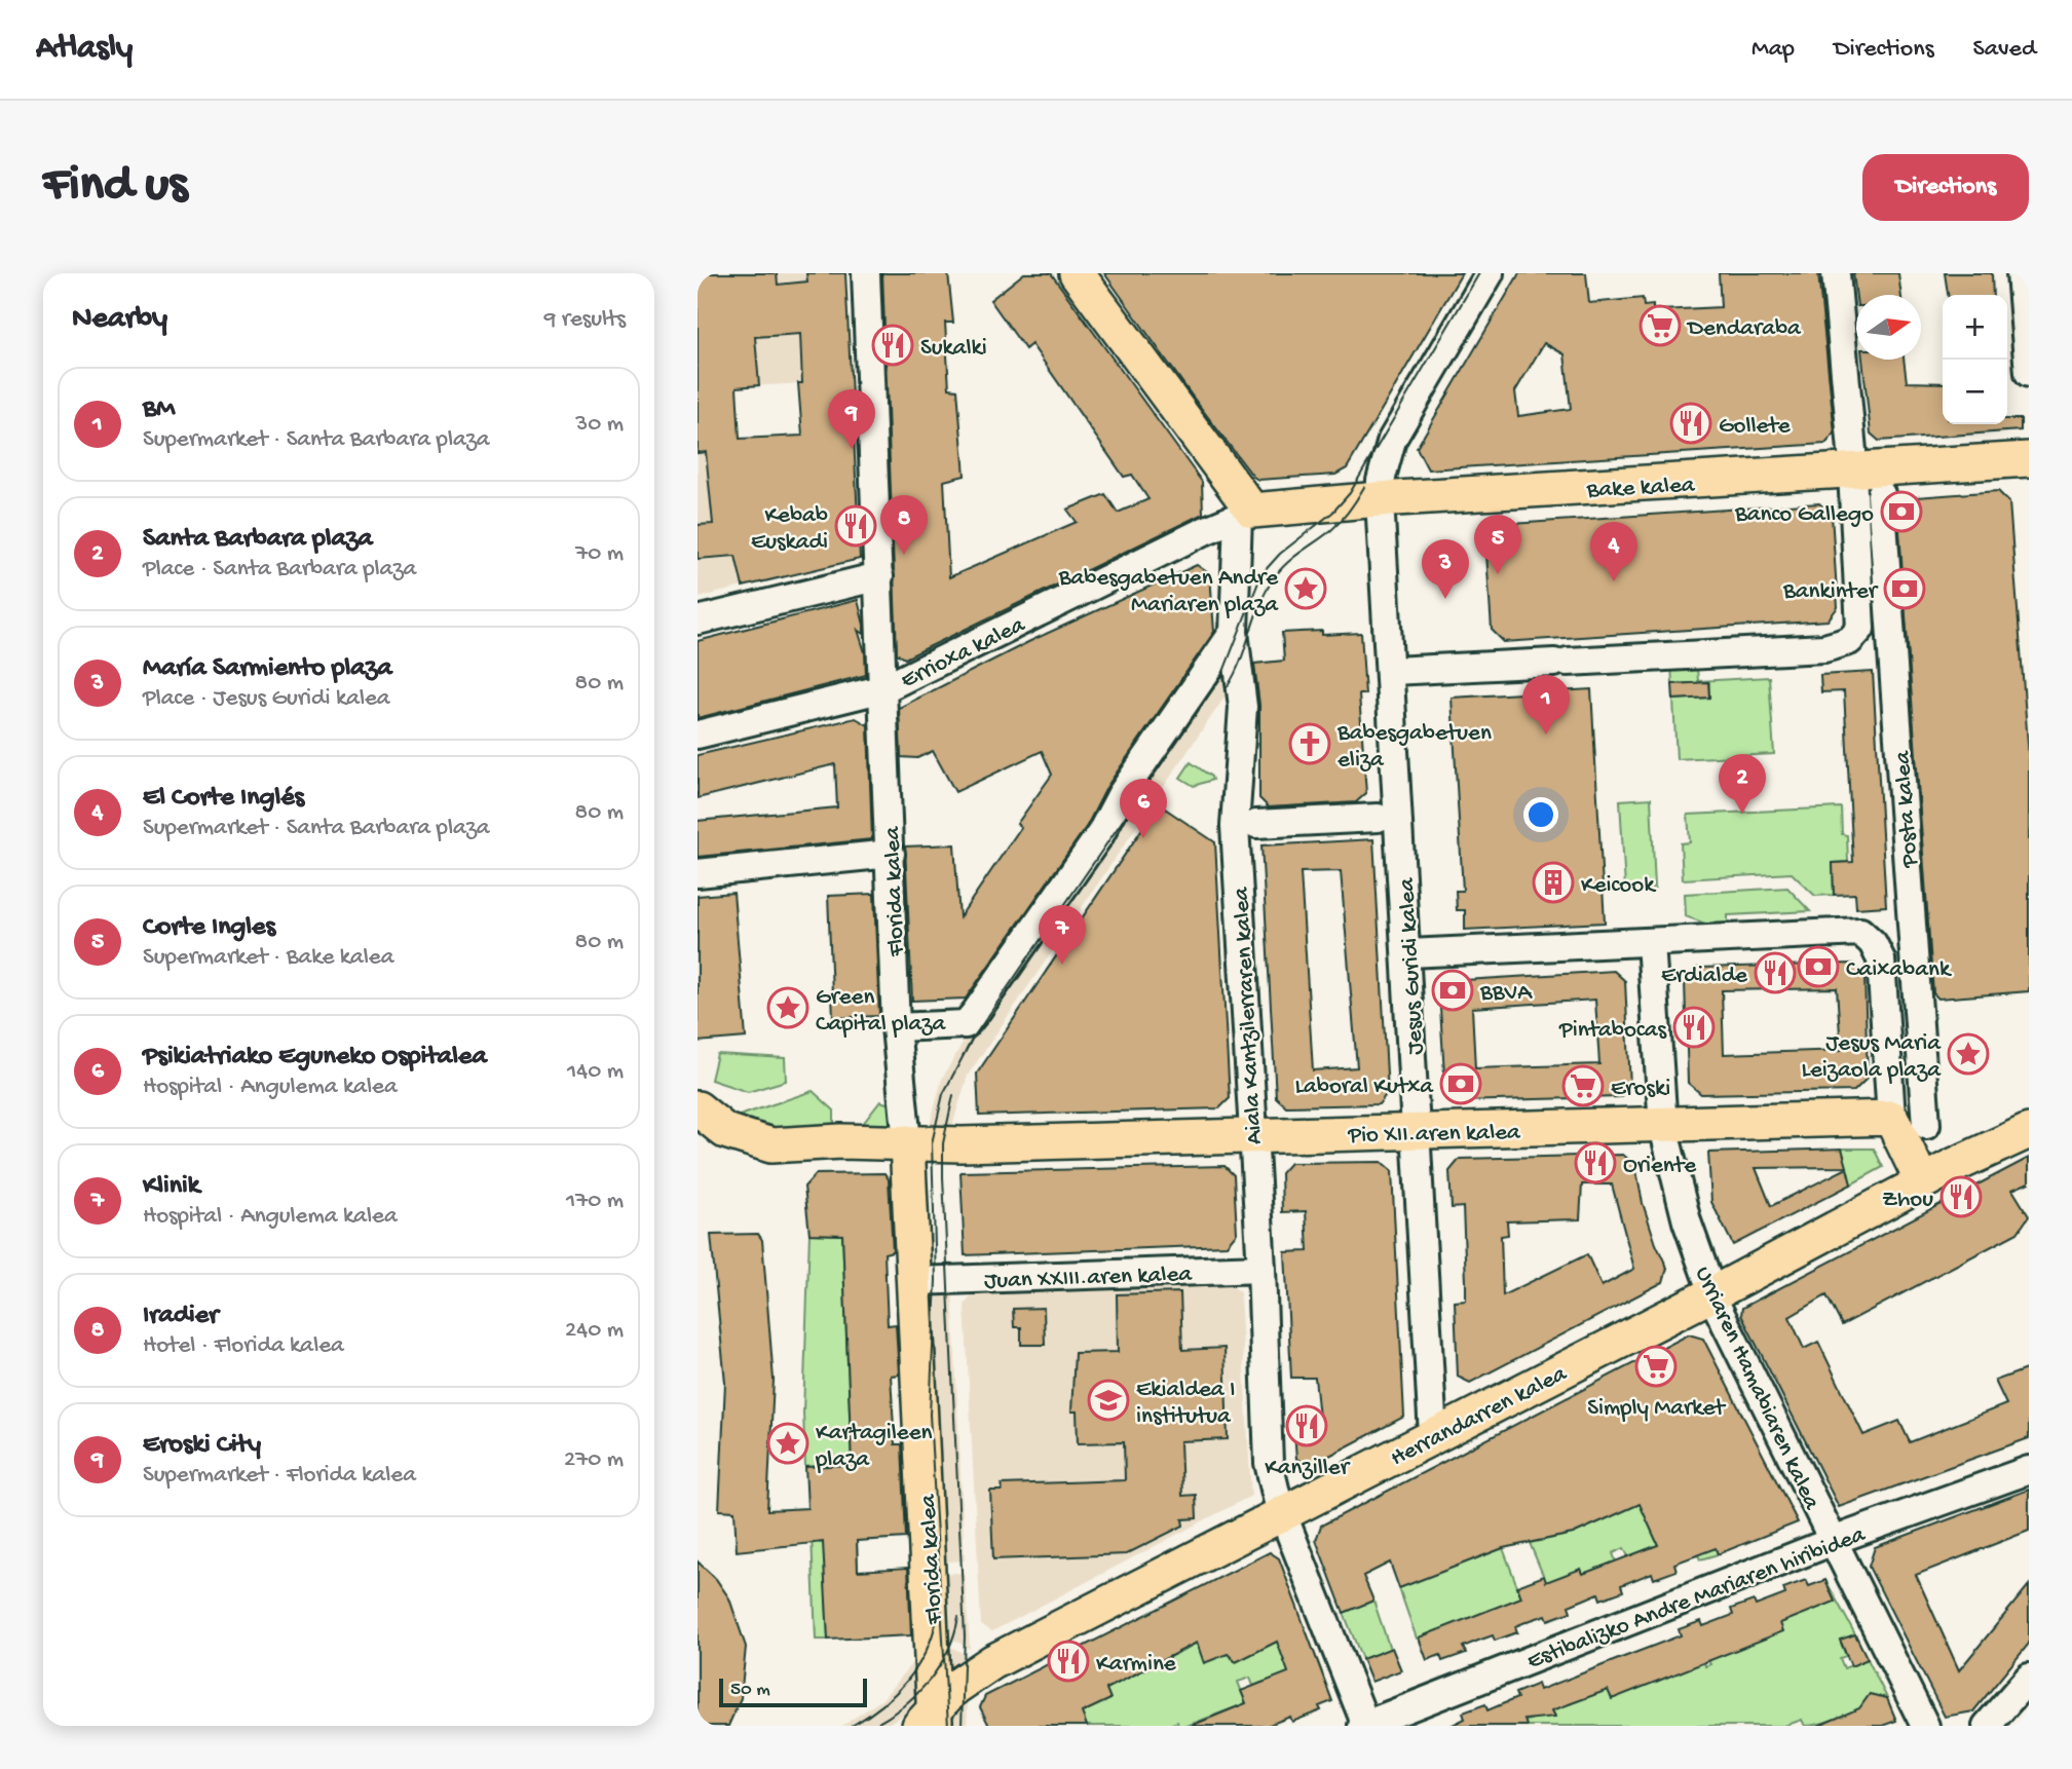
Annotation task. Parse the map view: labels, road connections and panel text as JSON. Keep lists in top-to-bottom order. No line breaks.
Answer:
{"streets":{"main road":["Bake kalea","Florida kalea","Pio XII.aren kalea","Herrandarren kalea"],"street":["Errioxa kalea","Posta kalea","Jesus Guridi kalea","Aiala Kantzilerraren kalea","Juan XXIII.aren kalea","Urriaren Hamabiaren kalea","Estibalizko Andre Mariaren hiribidea"]},"crossings":[["Bake kalea","Errioxa kalea"],["Bake kalea","Jesus Guridi kalea"],["Bake kalea","Aiala Kantzilerraren kalea"],["Errioxa kalea","Florida kalea"],["Errioxa kalea","Aiala Kantzilerraren kalea"],["Florida kalea","Pio XII.aren kalea"],["Florida kalea","Juan XXIII.aren kalea"],["Florida kalea","Herrandarren kalea"],["Jesus Guridi kalea","Pio XII.aren kalea"],["Jesus Guridi kalea","Herrandarren kalea"],["Aiala Kantzilerraren kalea","Pio XII.aren kalea"],["Aiala Kantzilerraren kalea","Juan XXIII.aren kalea"],["Aiala Kantzilerraren kalea","Herrandarren kalea"],["Aiala Kantzilerraren kalea","Estibalizko Andre Mariaren hiribidea"],["Pio XII.aren kalea","Urriaren Hamabiaren kalea"],["Urriaren Hamabiaren kalea","Herrandarren kalea"],["Urriaren Hamabiaren kalea","Estibalizko Andre Mariaren hiribidea"]],"places":{"supermarket":["Dendaraba","Eroski","Simply Market"],"restaurant":["Sukalki","Gollete","Kebab Euskadi","Erdialde","Pintabocas","Oriente","Zhou","Kanziller","Karmine"],"bank":["Banco Gallego","Bankinter","Caixabank","BBVA","Laboral Kutxa"],"place":["Babesgabetuen Andre Mariaren plaza","Green Capital plaza","Jesus Maria Leizaola plaza","Kartagileen plaza"],"church":["Babesgabetuen eliza"],"building":["Keicook"],"school or university":["Ekialdea I institutua"]},"scale_bar":"50 m","north":"right","page":{"header":"Atlasly","nav":["Map","Directions","Saved"],"buttons":"Directions","title":"Find us","heading":["Nearby","9 results"],"map_buttons":["+","−"],"list":[{"mark":"1","name":"BM","note":"Supermarket · Santa Barbara plaza","value":"30 m"},{"mark":"2","name":"Santa Barbara plaza","note":"Place · Santa Barbara plaza","value":"70 m"},{"mark":"3","name":"María Sarmiento plaza","note":"Place · Jesus Guridi kalea","value":"80 m"},{"mark":"4","name":"El Corte Inglés","note":"Supermarket · Santa Barbara plaza","value":"80 m"},{"mark":"5","name":"Corte Ingles","note":"Supermarket · Bake kalea","value":"80 m"},{"mark":"6","name":"Psikiatriako Eguneko Ospitalea","note":"Hospital · Angulema kalea","value":"140 m"},{"mark":"7","name":"Klinik","note":"Hospital · Angulema kalea","value":"170 m"},{"mark":"8","name":"Iradier","note":"Hotel · Florida kalea","value":"240 m"},{"mark":"9","name":"Eroski City","note":"Supermarket · Florida kalea","value":"270 m"}],"pins":["9","8","5","4","3","1","2","6","7"],"scale":"50 m"}}
